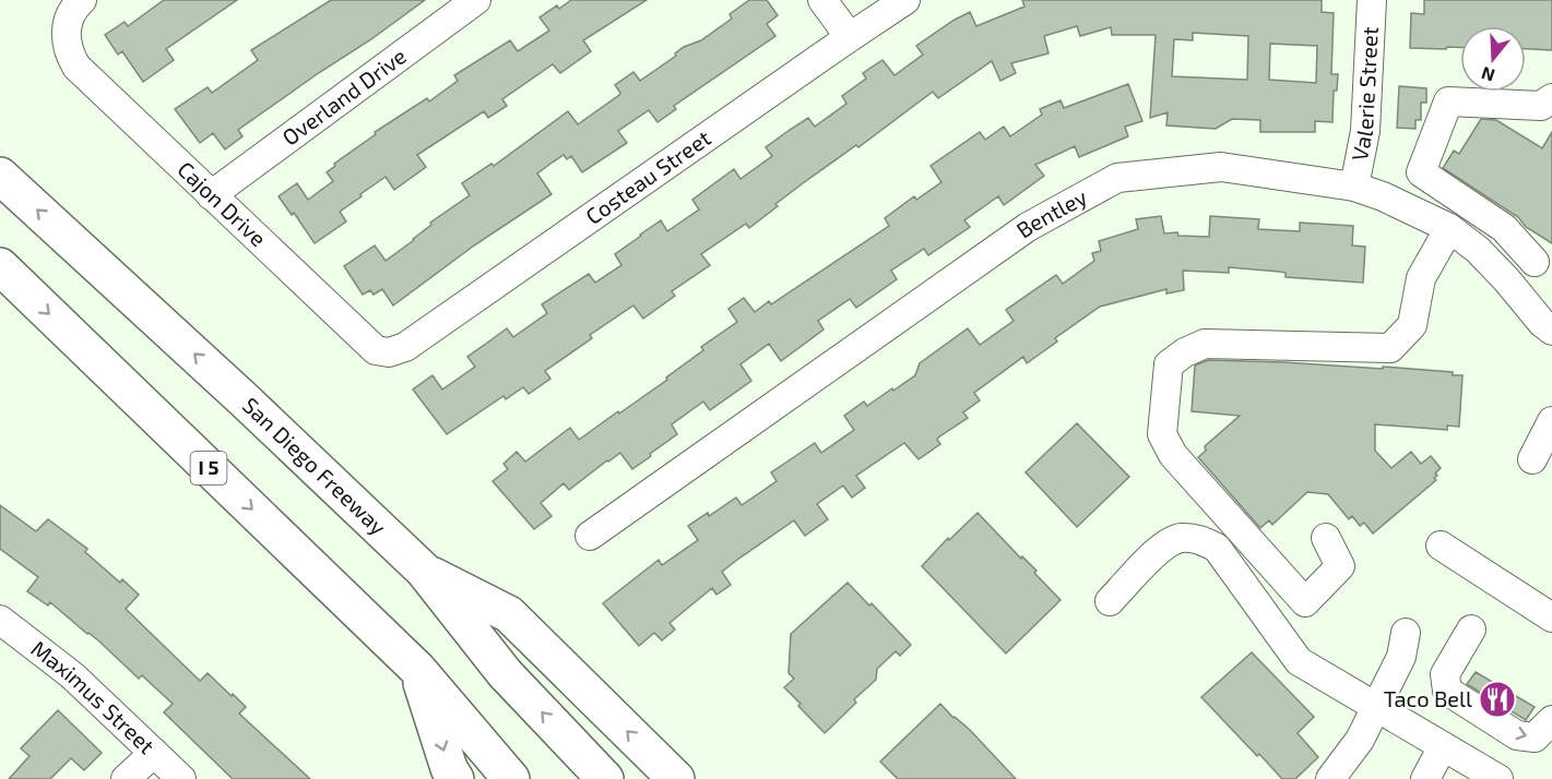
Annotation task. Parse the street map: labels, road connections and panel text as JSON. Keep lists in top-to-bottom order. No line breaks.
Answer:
{"streets":{"highway":["San Diego Freeway","I 5"],"street":["Valerie Street","Overland Drive","Costeau Street","Cajon Drive","Bentley","Maximus Street"]},"crossings":[["Valerie Street","Bentley"],["Overland Drive","Cajon Drive"],["Costeau Street","Cajon Drive"]],"places":{"restaurant":["Taco Bell"]},"north":"bottom"}
